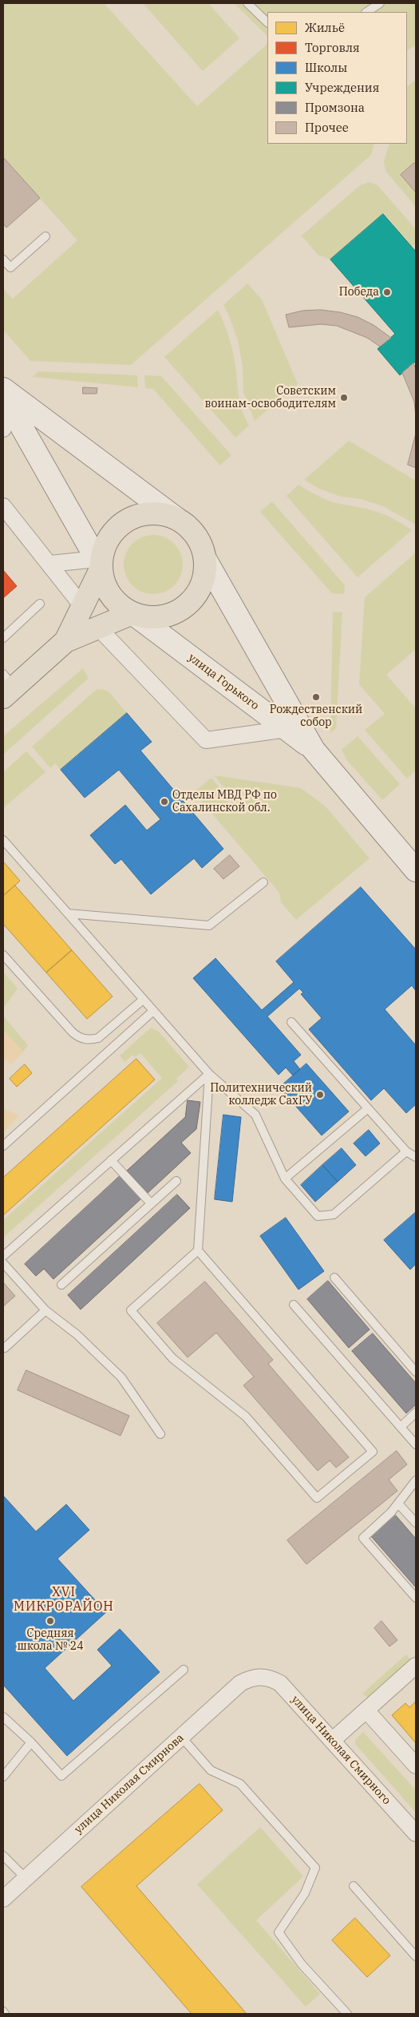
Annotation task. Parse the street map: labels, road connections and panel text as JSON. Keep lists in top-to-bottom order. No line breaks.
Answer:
{"streets":{"main road":["улица Горького"],"street":["улица Николая Смирного","улица Николая Смирнова"]},"crossings":[["улица Николая Смирного","улица Николая Смирнова"]],"districts":["XVI МИКРОРАЙОН"],"places":["Победа","Советским воинам-освободителям","Рождественский собор","Отделы МВД РФ по Сахалинской обл.","Политехнический колледж СахГУ","Средняя школа № 24"],"legend":["Жильё","Торговля","Школы","Учреждения","Промзона","Прочее"]}
